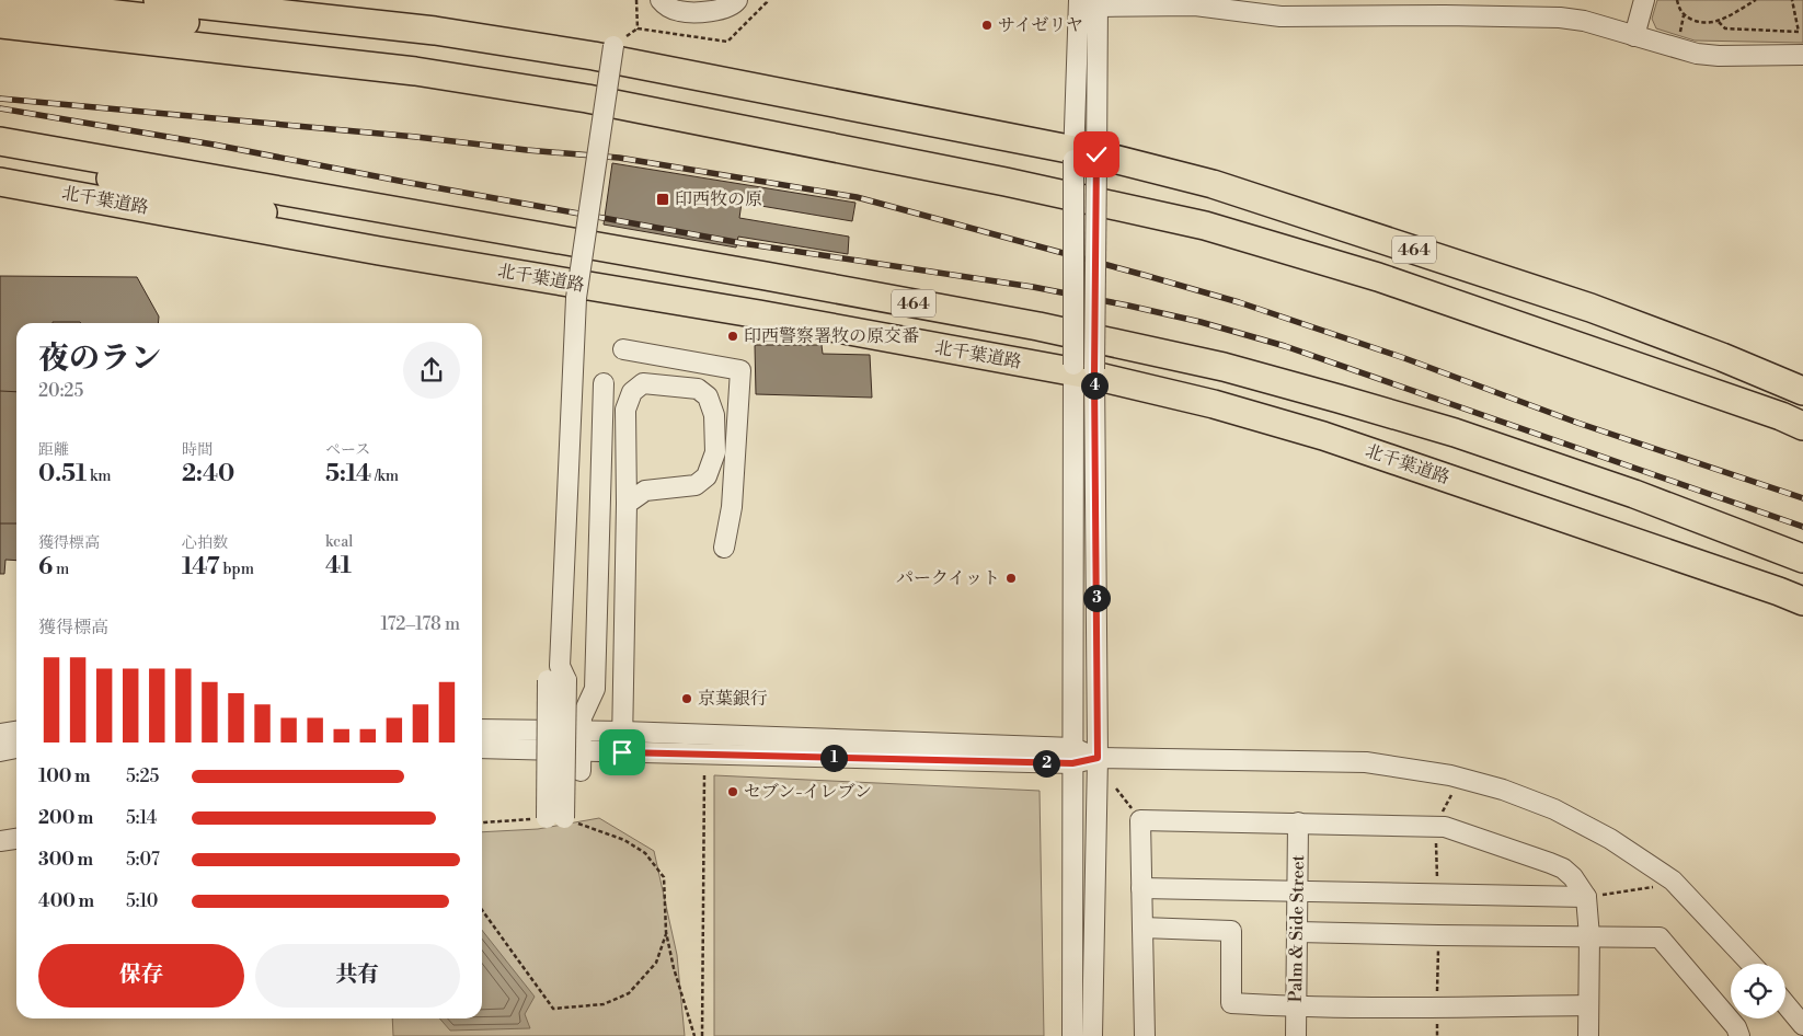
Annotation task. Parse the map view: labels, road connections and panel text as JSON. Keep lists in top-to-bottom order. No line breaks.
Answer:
{"streets":{"highway":["北千葉道路","464"],"street":["Palm & Side Street"]},"places":{"other":["サイゼリヤ","印西警察署牧の原交番","パークイット","京葉銀行","セブン-イレブン"],"transit":["印西牧の原"]},"page":{"heading":["夜のラン","20:25"],"pins":["4","3","1","2"],"stats":[["距離","0.51 km"],["時間","2:40"],["ペース","5:14 /km"],["獲得標高","6 m"],["心拍数","147 bpm"],["kcal","41"]],"chart":["獲得標高","172–178 m"],"list":[{"name":"100 m","note":"5:25"},{"name":"200 m","note":"5:14"},{"name":"300 m","note":"5:07"},{"name":"400 m","note":"5:10"}],"buttons":["保存","共有"]}}
